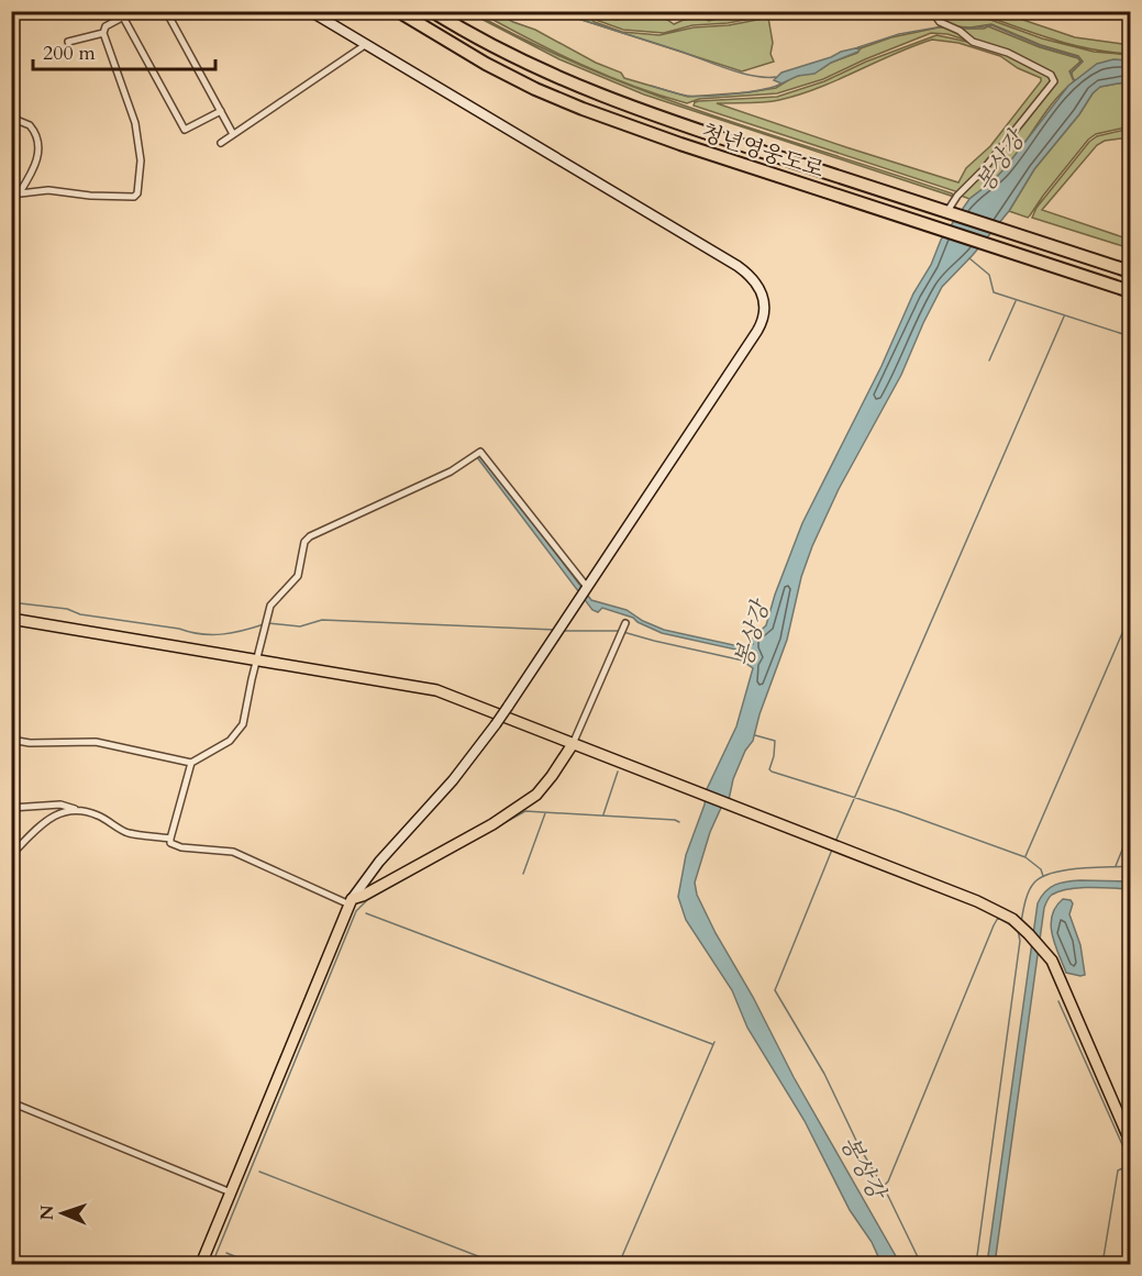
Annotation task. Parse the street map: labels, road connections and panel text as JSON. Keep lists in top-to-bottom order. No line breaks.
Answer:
{"streets":{"highway":["청년영웅도로"]},"water":["봉상강"],"scale_bar":"200 m","north":"left"}
